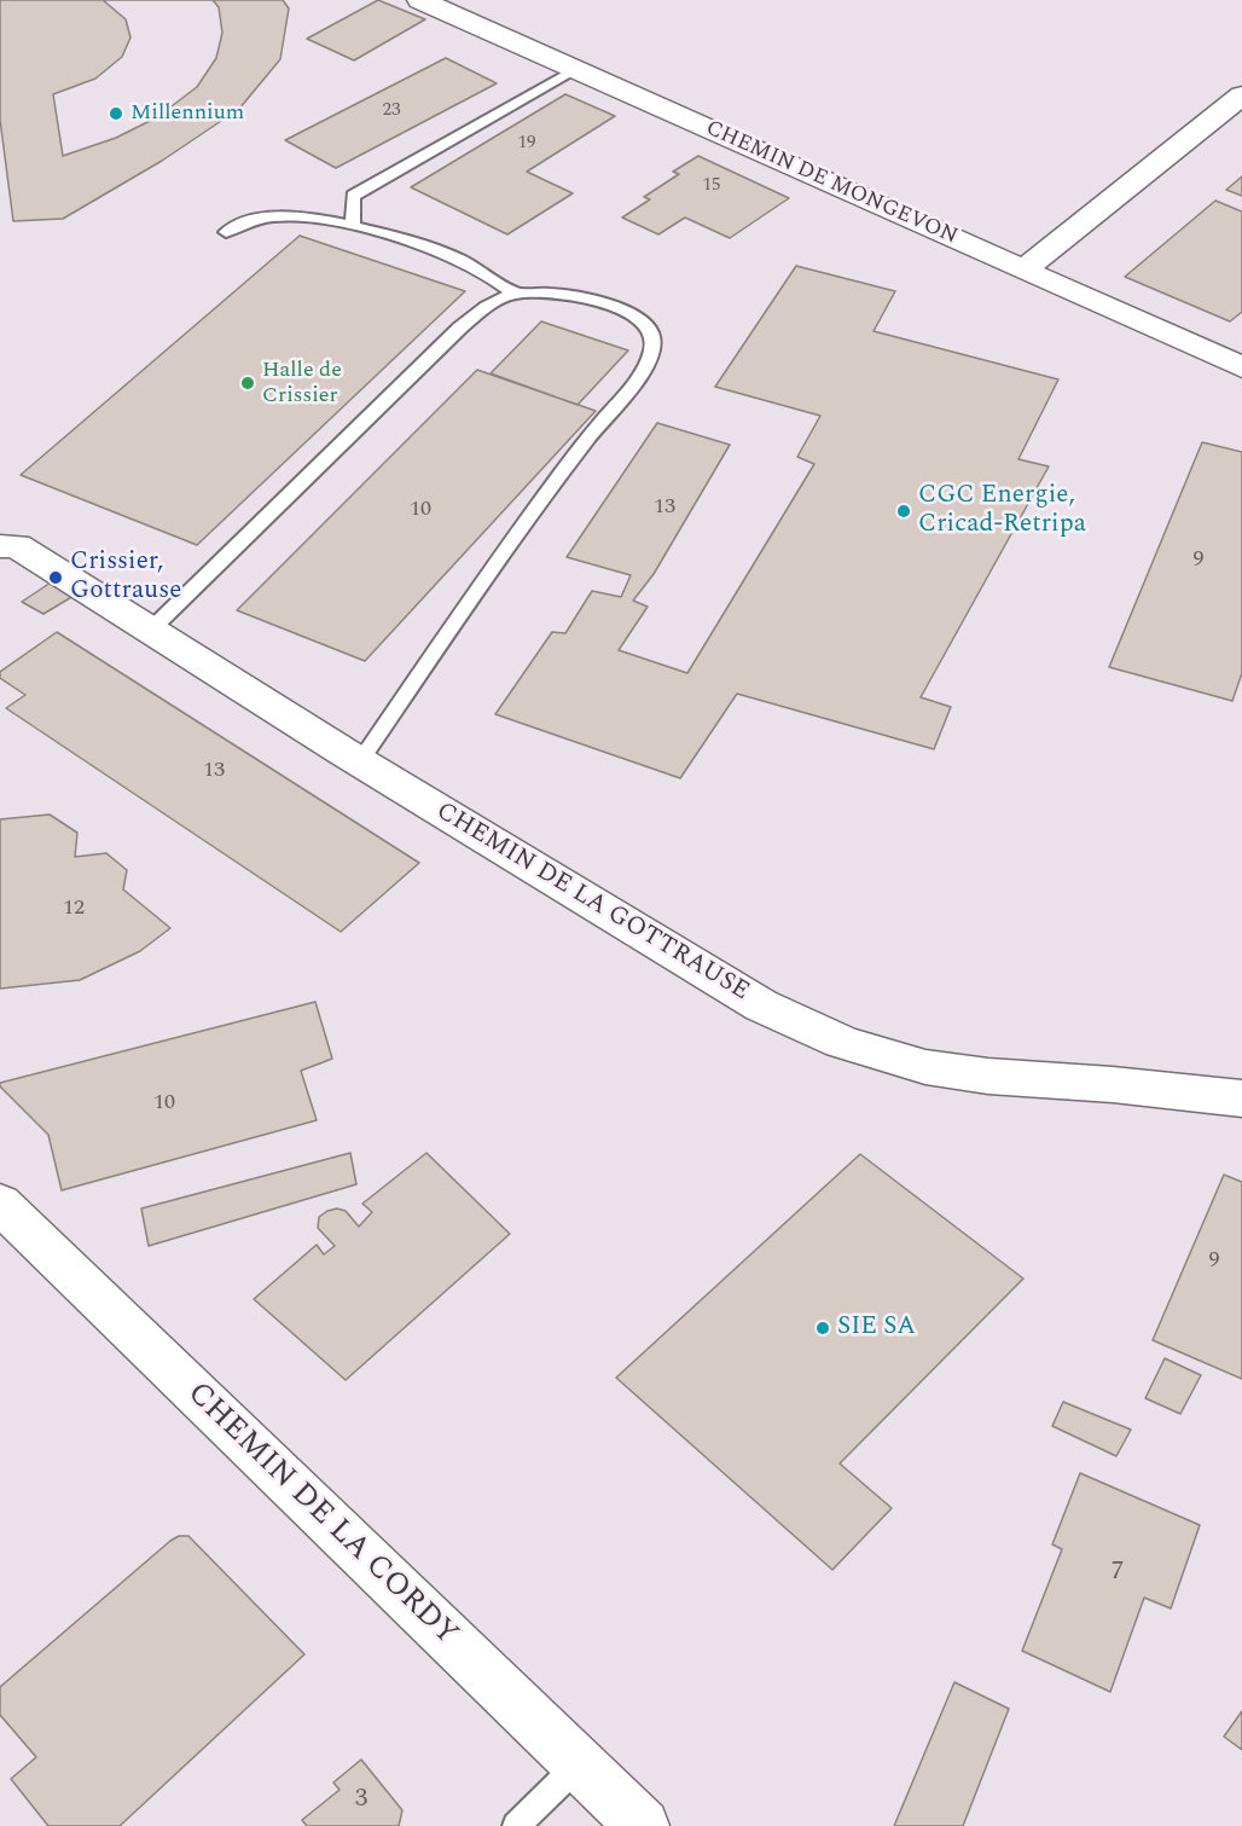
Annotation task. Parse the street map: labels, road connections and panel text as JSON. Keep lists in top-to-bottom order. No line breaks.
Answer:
{"streets":{"street":["CHEMIN DE MONGEVON","CHEMIN DE LA GOTTRAUSE","CHEMIN DE LA CORDY"]},"places":["Millennium","Halle de Crissier","CGC Energie, Cricad-Retripa","Crissier, Gottrause","SIE SA"],"house_numbers":["23","19","15","13","10","9","13","12","10","9","7","3"]}
